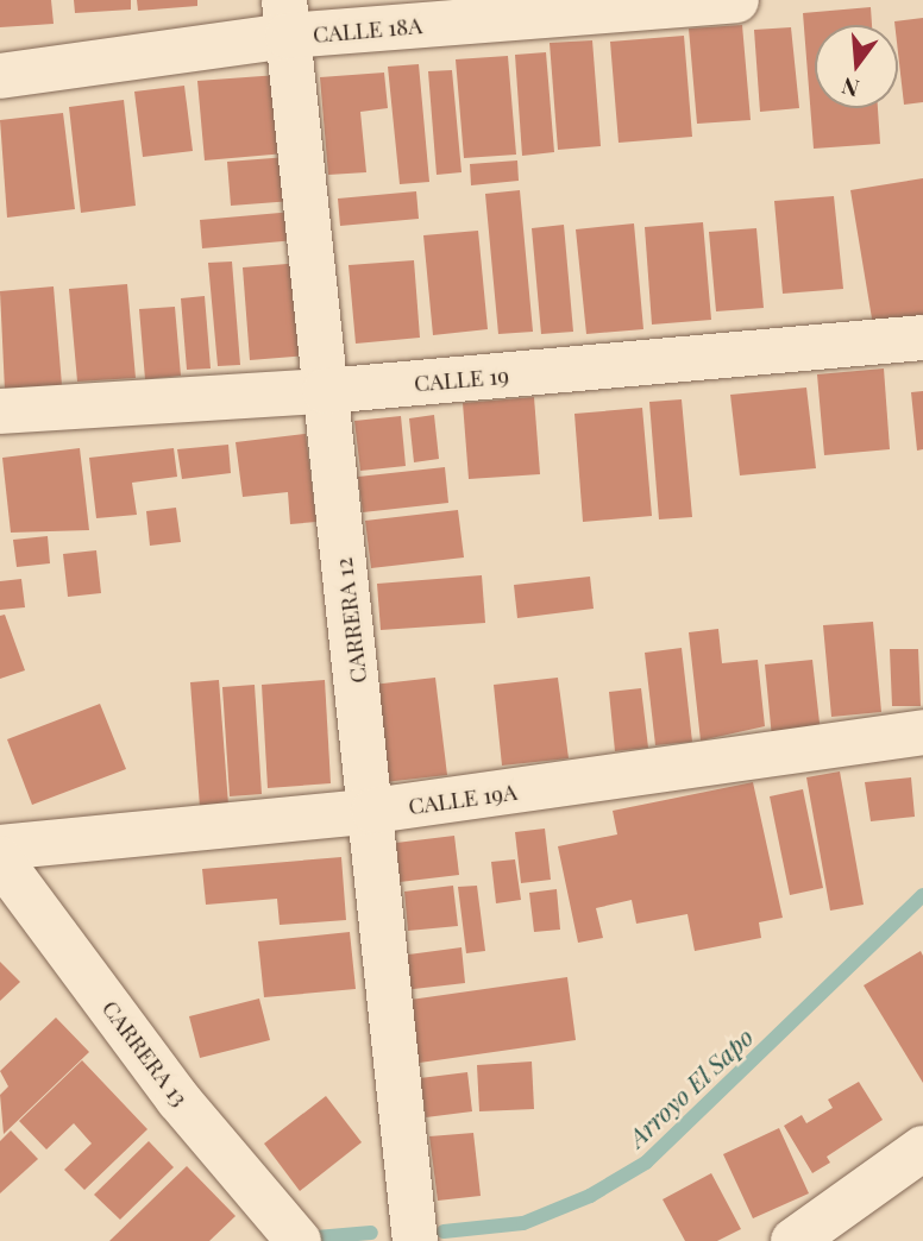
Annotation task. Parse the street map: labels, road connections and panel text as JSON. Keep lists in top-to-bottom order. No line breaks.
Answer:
{"streets":{"street":["CALLE 18A","CALLE 19","CARRERA 12","CALLE 19A","CARRERA 13"]},"crossings":[["CALLE 18A","CARRERA 12"],["CALLE 19","CARRERA 12"],["CARRERA 12","CALLE 19A"]],"water":["Arroyo El Sapo"],"north":"bottom"}
